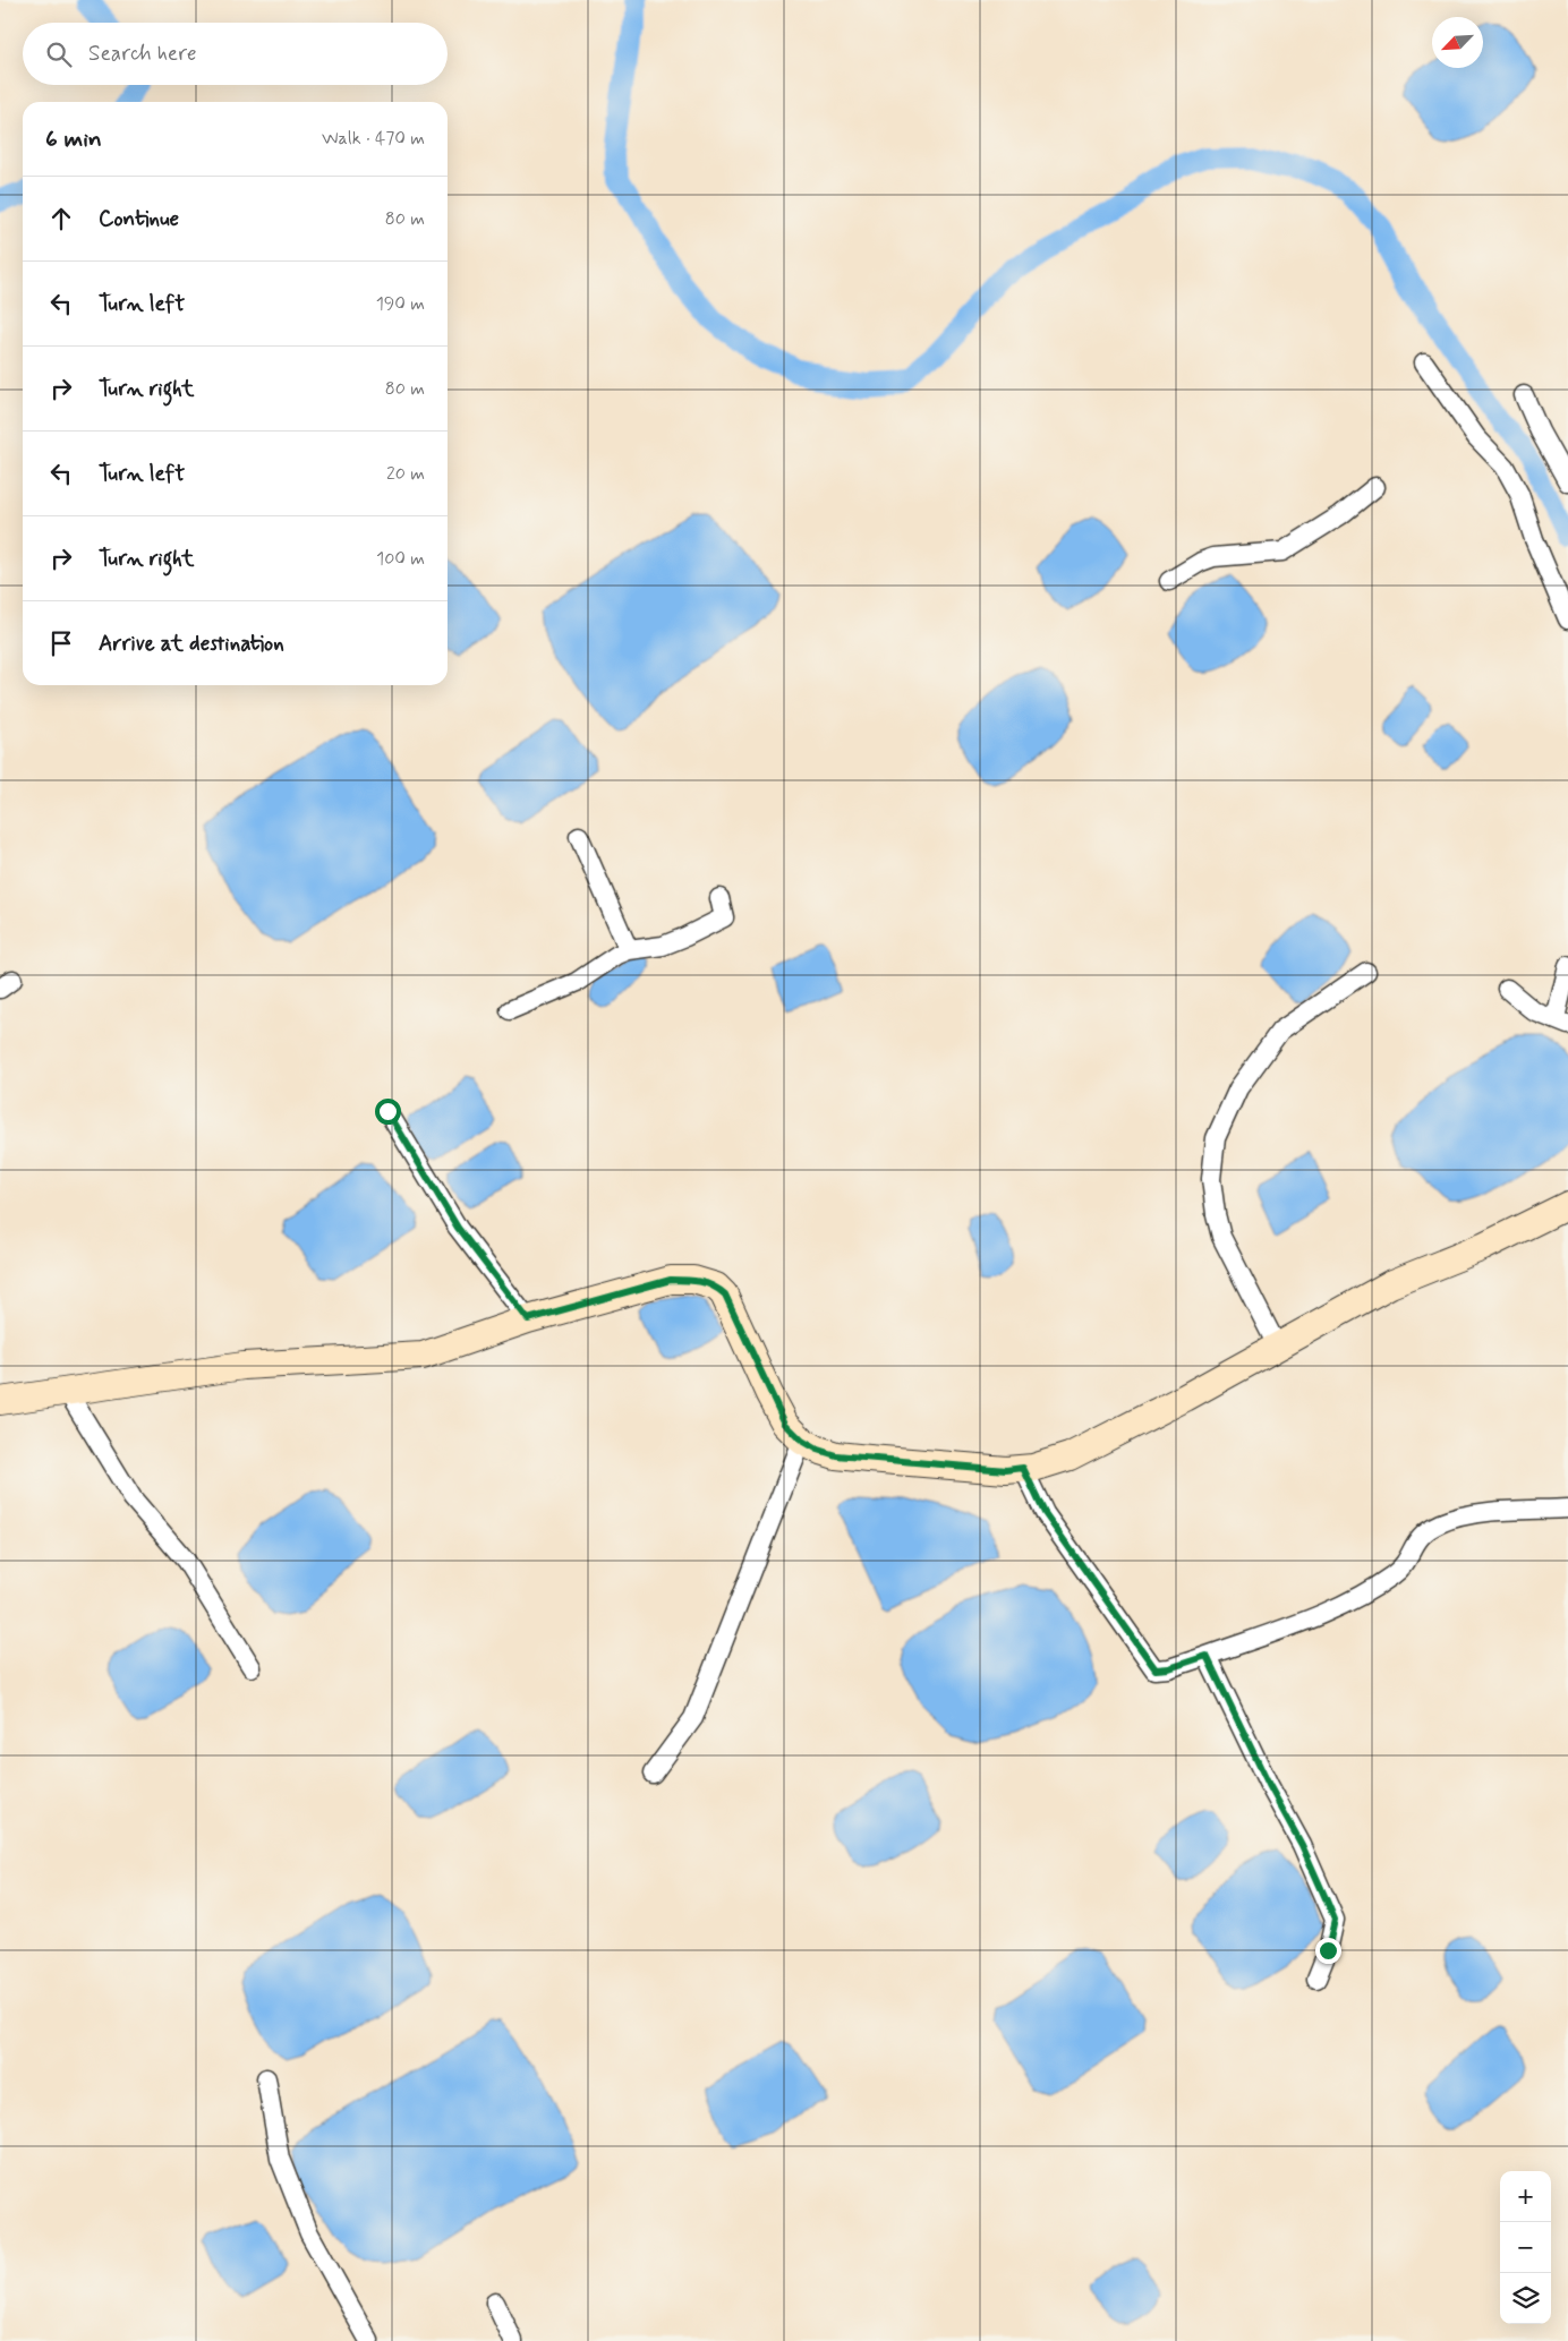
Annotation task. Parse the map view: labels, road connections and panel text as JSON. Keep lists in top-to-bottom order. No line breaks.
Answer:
{"north":"bottom left","page":{"search":"Search here","heading":["6 min","Walk · 470 m"],"list":[["Continue","80 m"],["Turn left","190 m"],["Turn right","80 m"],["Turn left","20 m"],["Turn right","100 m"],"Arrive at destination"],"map_buttons":["+","−"]}}
